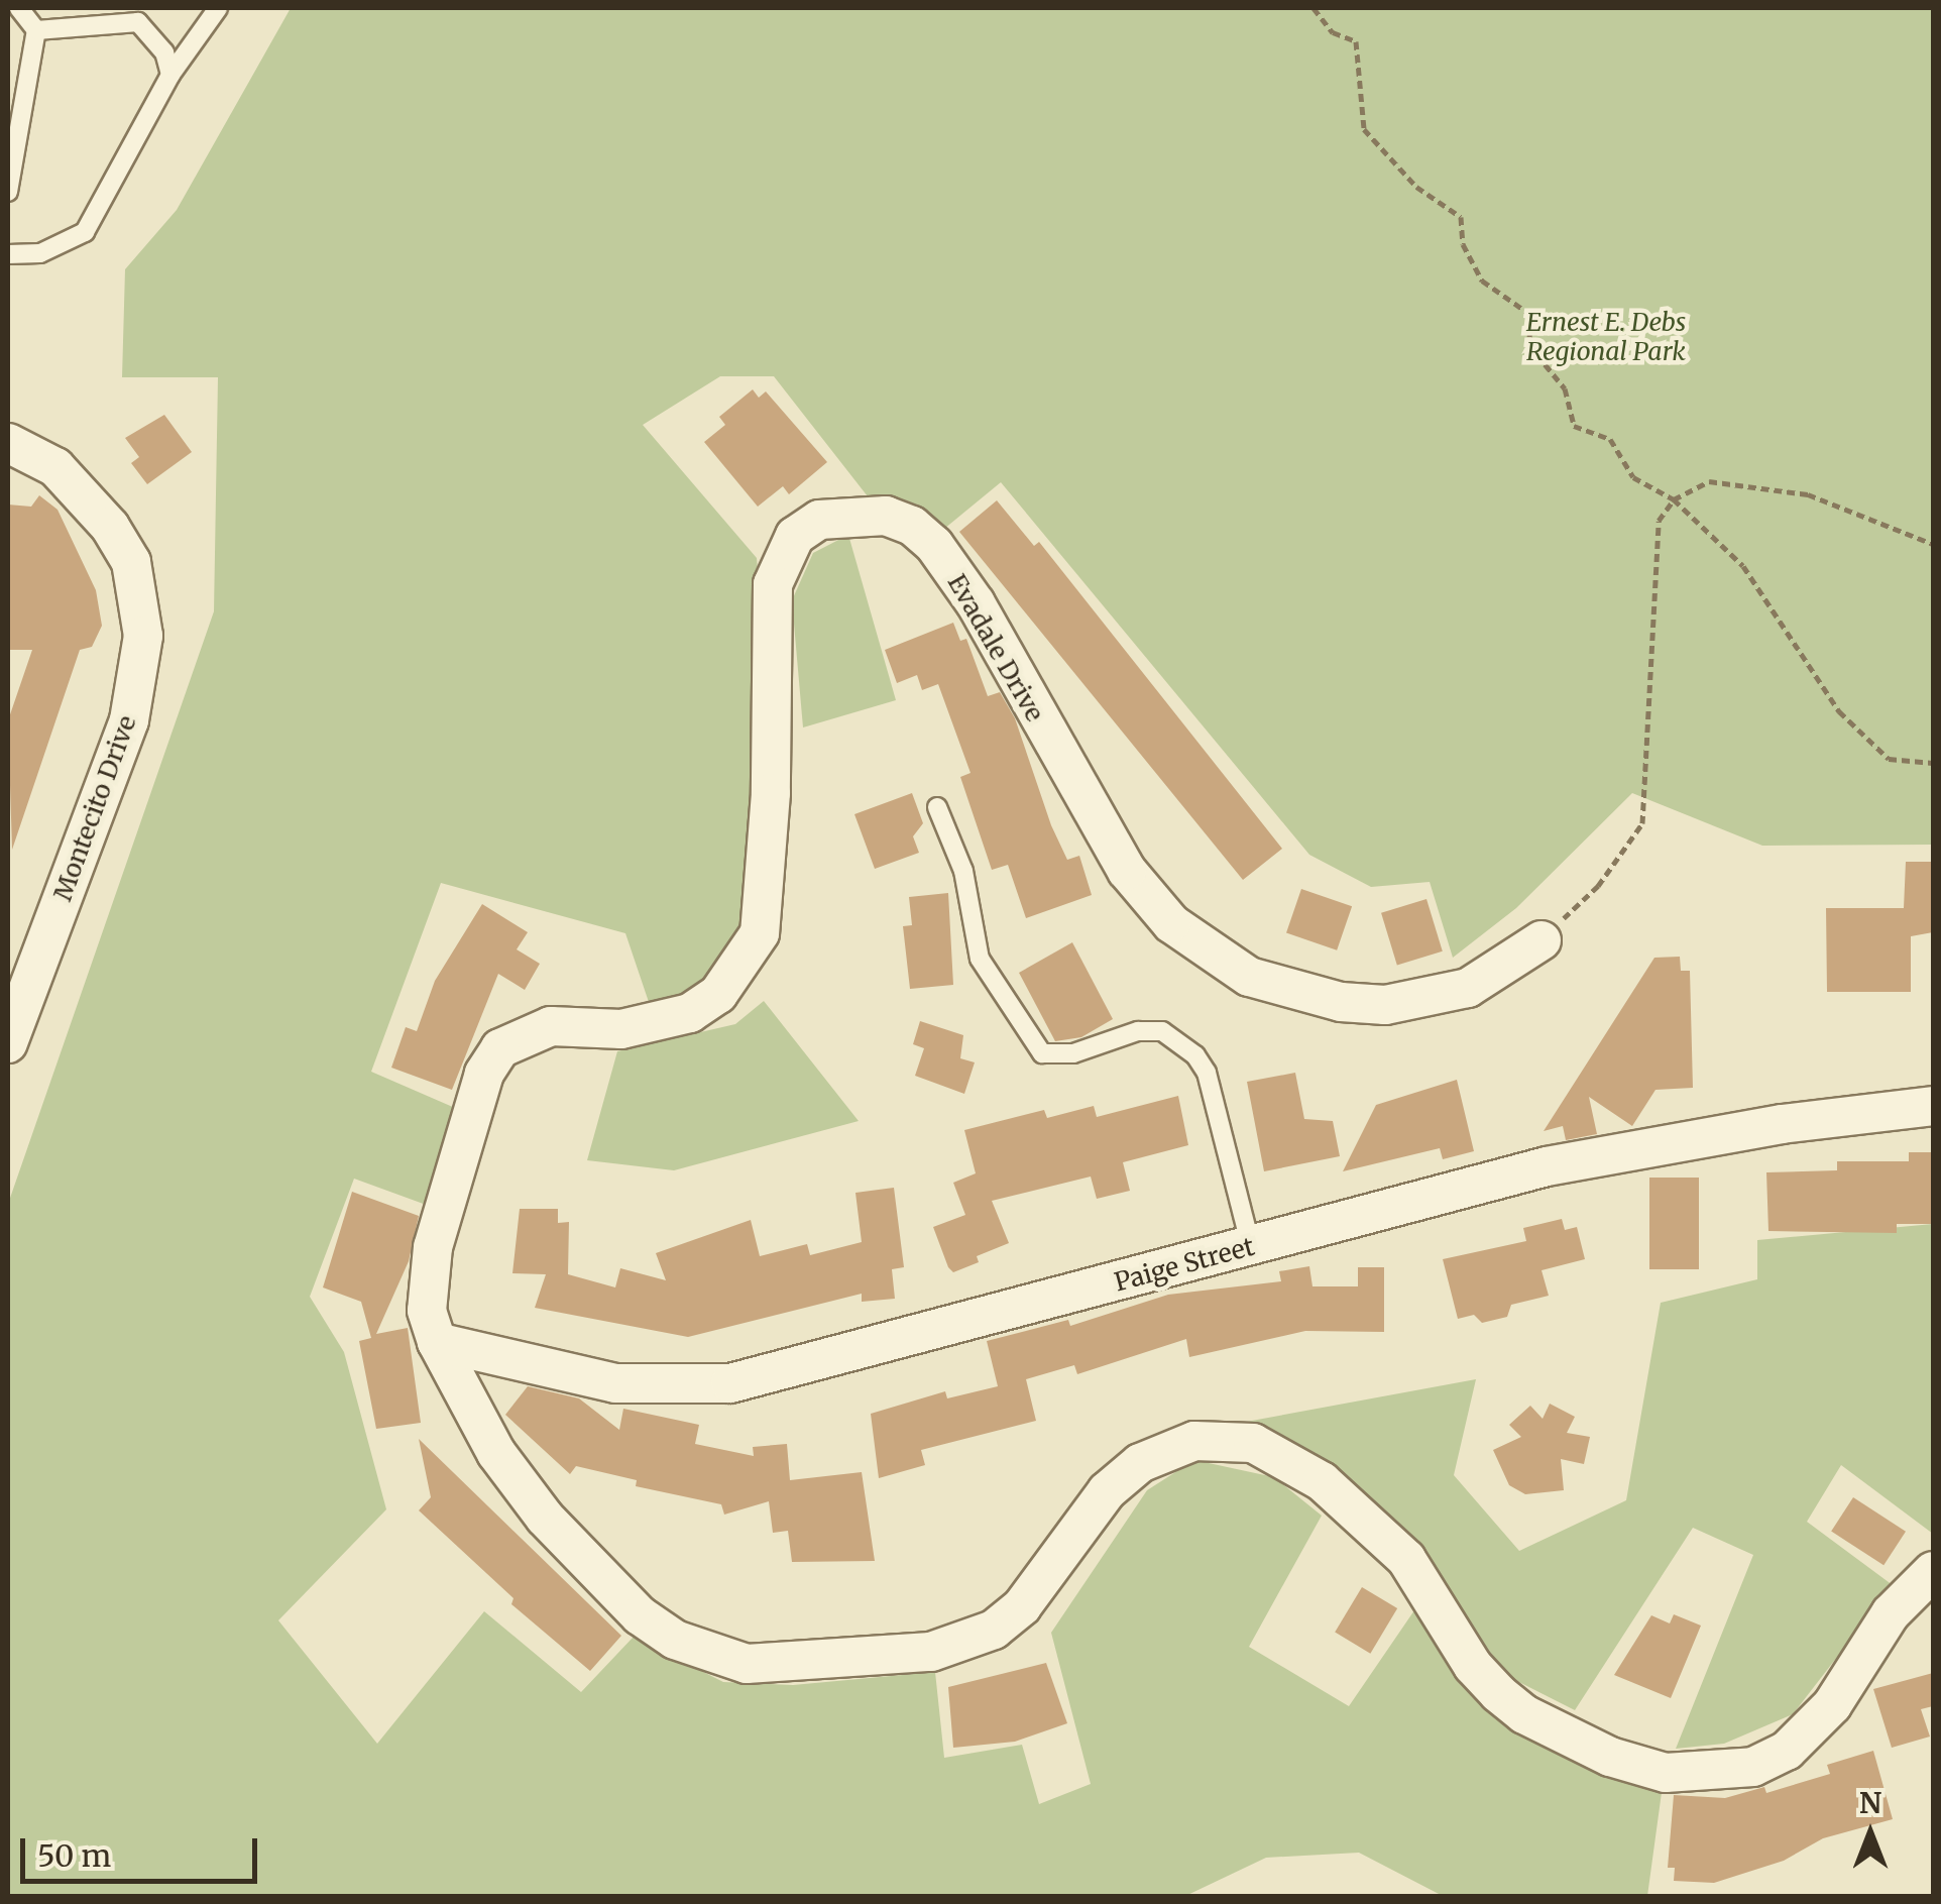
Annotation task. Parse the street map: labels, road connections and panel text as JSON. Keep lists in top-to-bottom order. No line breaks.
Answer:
{"streets":{"street":["Evadale Drive","Montecito Drive","Paige Street"]},"crossings":[["Evadale Drive","Paige Street"]],"parks":["Ernest E. Debs Regional Park"],"scale_bar":"50 m","north":"top"}
